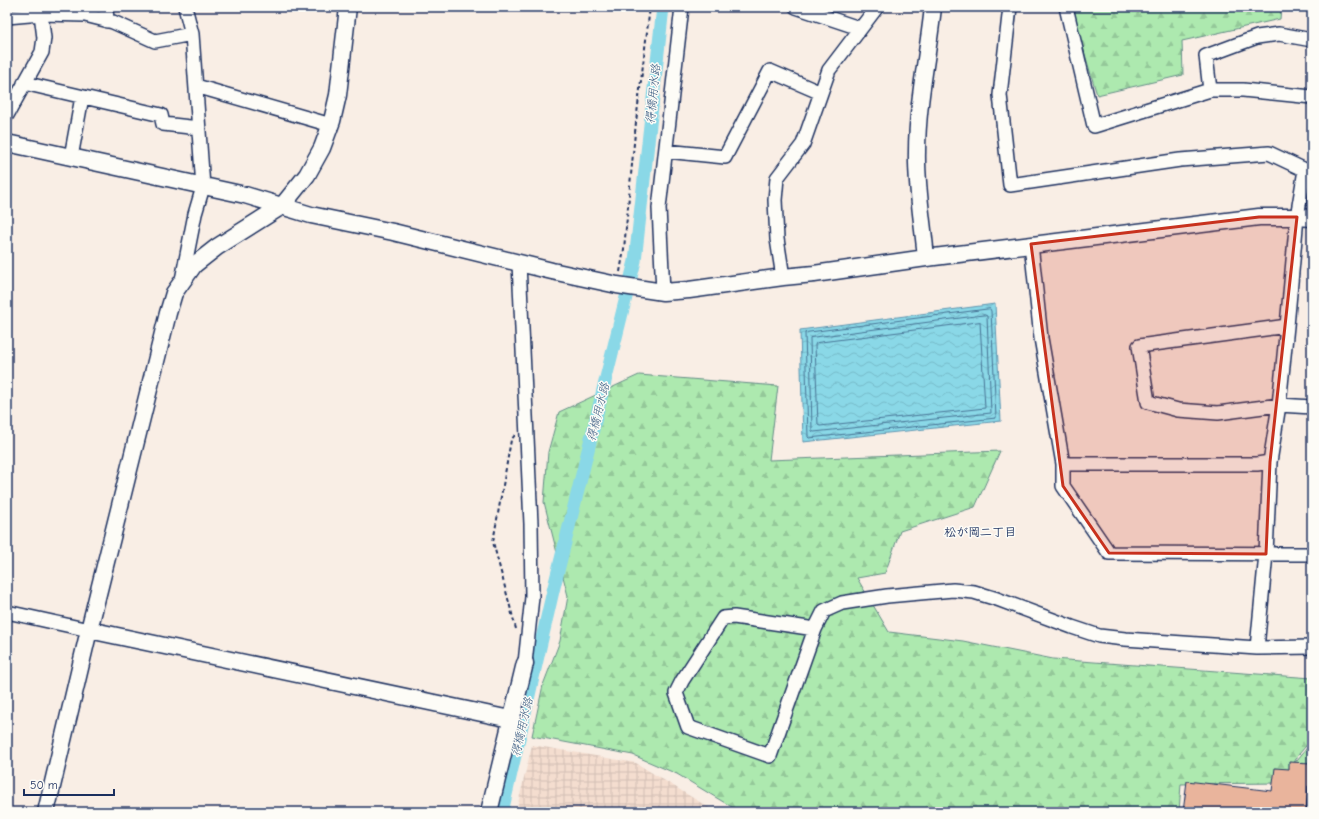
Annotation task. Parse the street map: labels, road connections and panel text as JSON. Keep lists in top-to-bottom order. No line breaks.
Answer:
{"districts":["松が岡二丁目"],"water":["得橋用水路"],"scale_bar":"50 m"}
